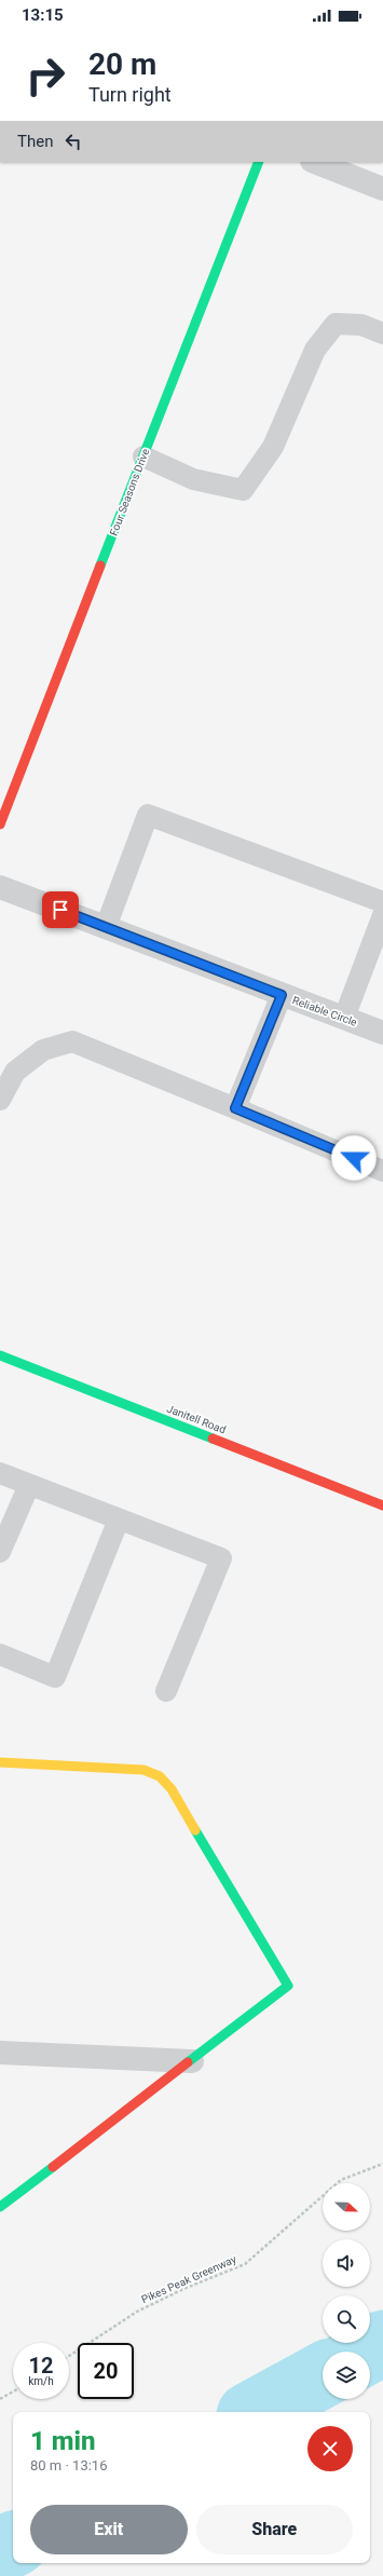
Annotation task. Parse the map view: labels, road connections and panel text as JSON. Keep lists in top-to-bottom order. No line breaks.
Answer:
{"streets":{"street":["Four Seasons Drive","Reliable Circle","Janitell Road"],"path":["Pikes Peak Greenway"]},"north":"right","page":{"status":"13:15","turn":["20 m","Turn right"],"then":"Then","speed":"12 km/h","limit":"20","heading":["1 min","80 m · 13:16"],"buttons":["Exit","Share"]}}
